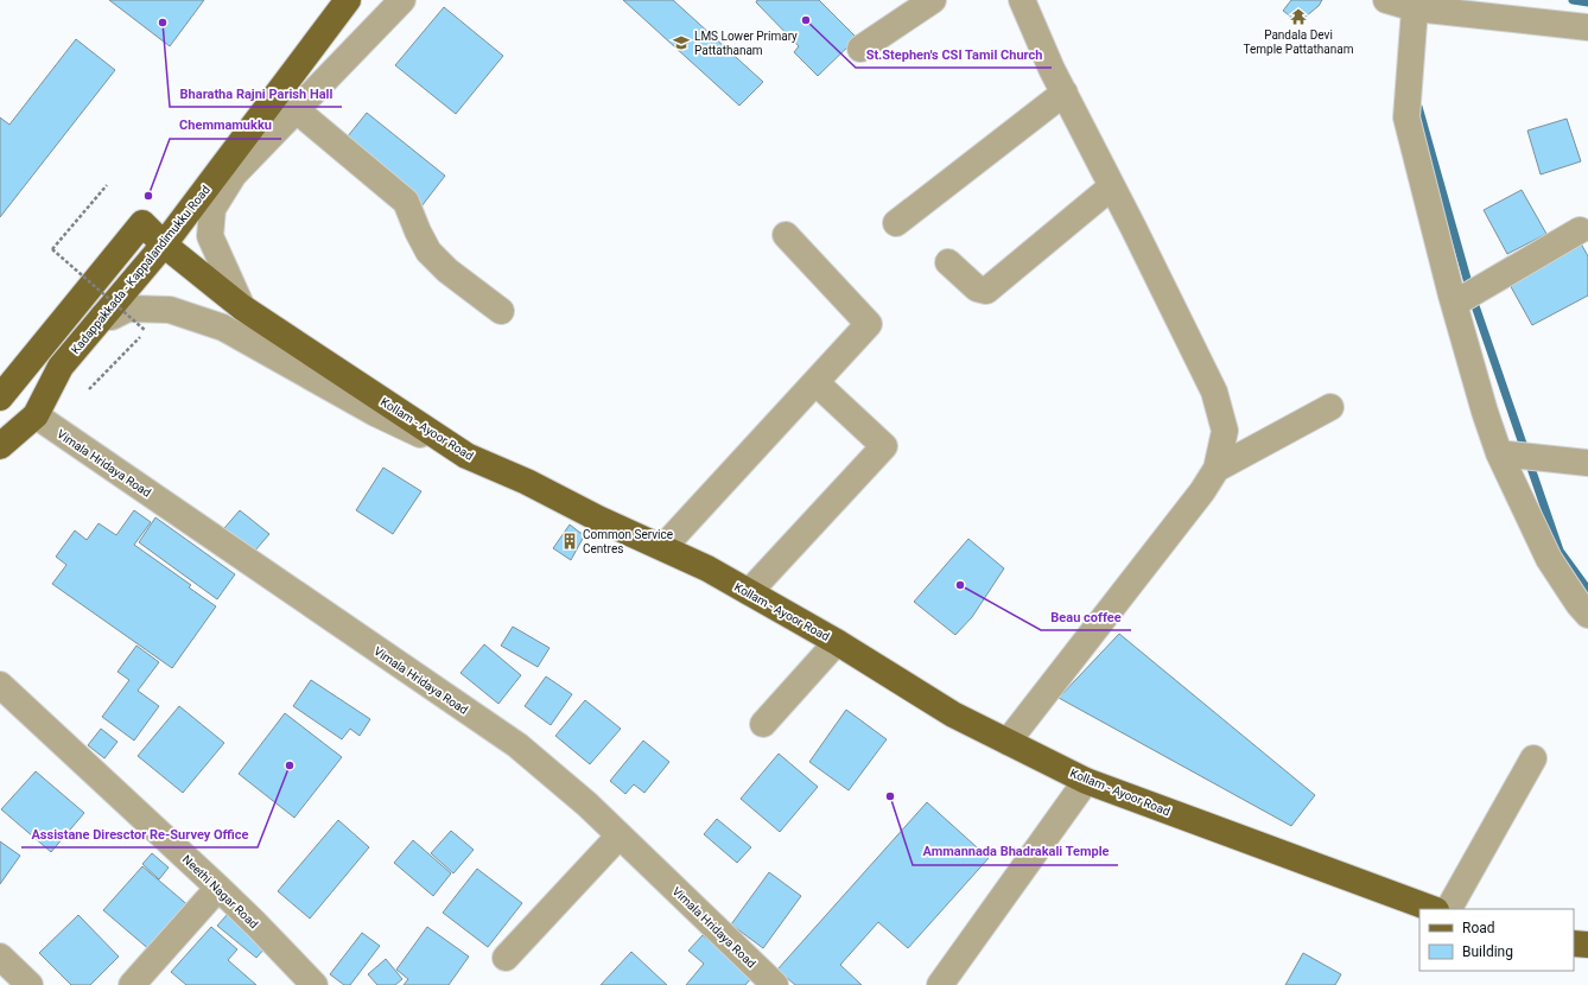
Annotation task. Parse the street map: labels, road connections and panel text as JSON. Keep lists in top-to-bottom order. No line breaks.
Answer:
{"streets":{"main road":["Kadappakkada - Kappalandimukku Road","Kollam - Ayoor Road"],"street":["Vimala Hridaya Road","Neethi Nagar Road"]},"crossings":[["Kadappakkada - Kappalandimukku Road","Kollam - Ayoor Road"],["Kadappakkada - Kappalandimukku Road","Vimala Hridaya Road"]],"places":{"temple":["Pandala Devi Temple Pattathanam"],"other":["St.Stephen's CSI Tamil Church","Bharatha Rajni Parish Hall","Chemmamukku","Beau coffee","Assistane Diresctor Re-Survey Office","Ammannada Bhadrakali Temple"],"school or university":["LMS Lower Primary Pattathanam"],"building":["Common Service Centres"]},"legend":["Road","Building"]}
